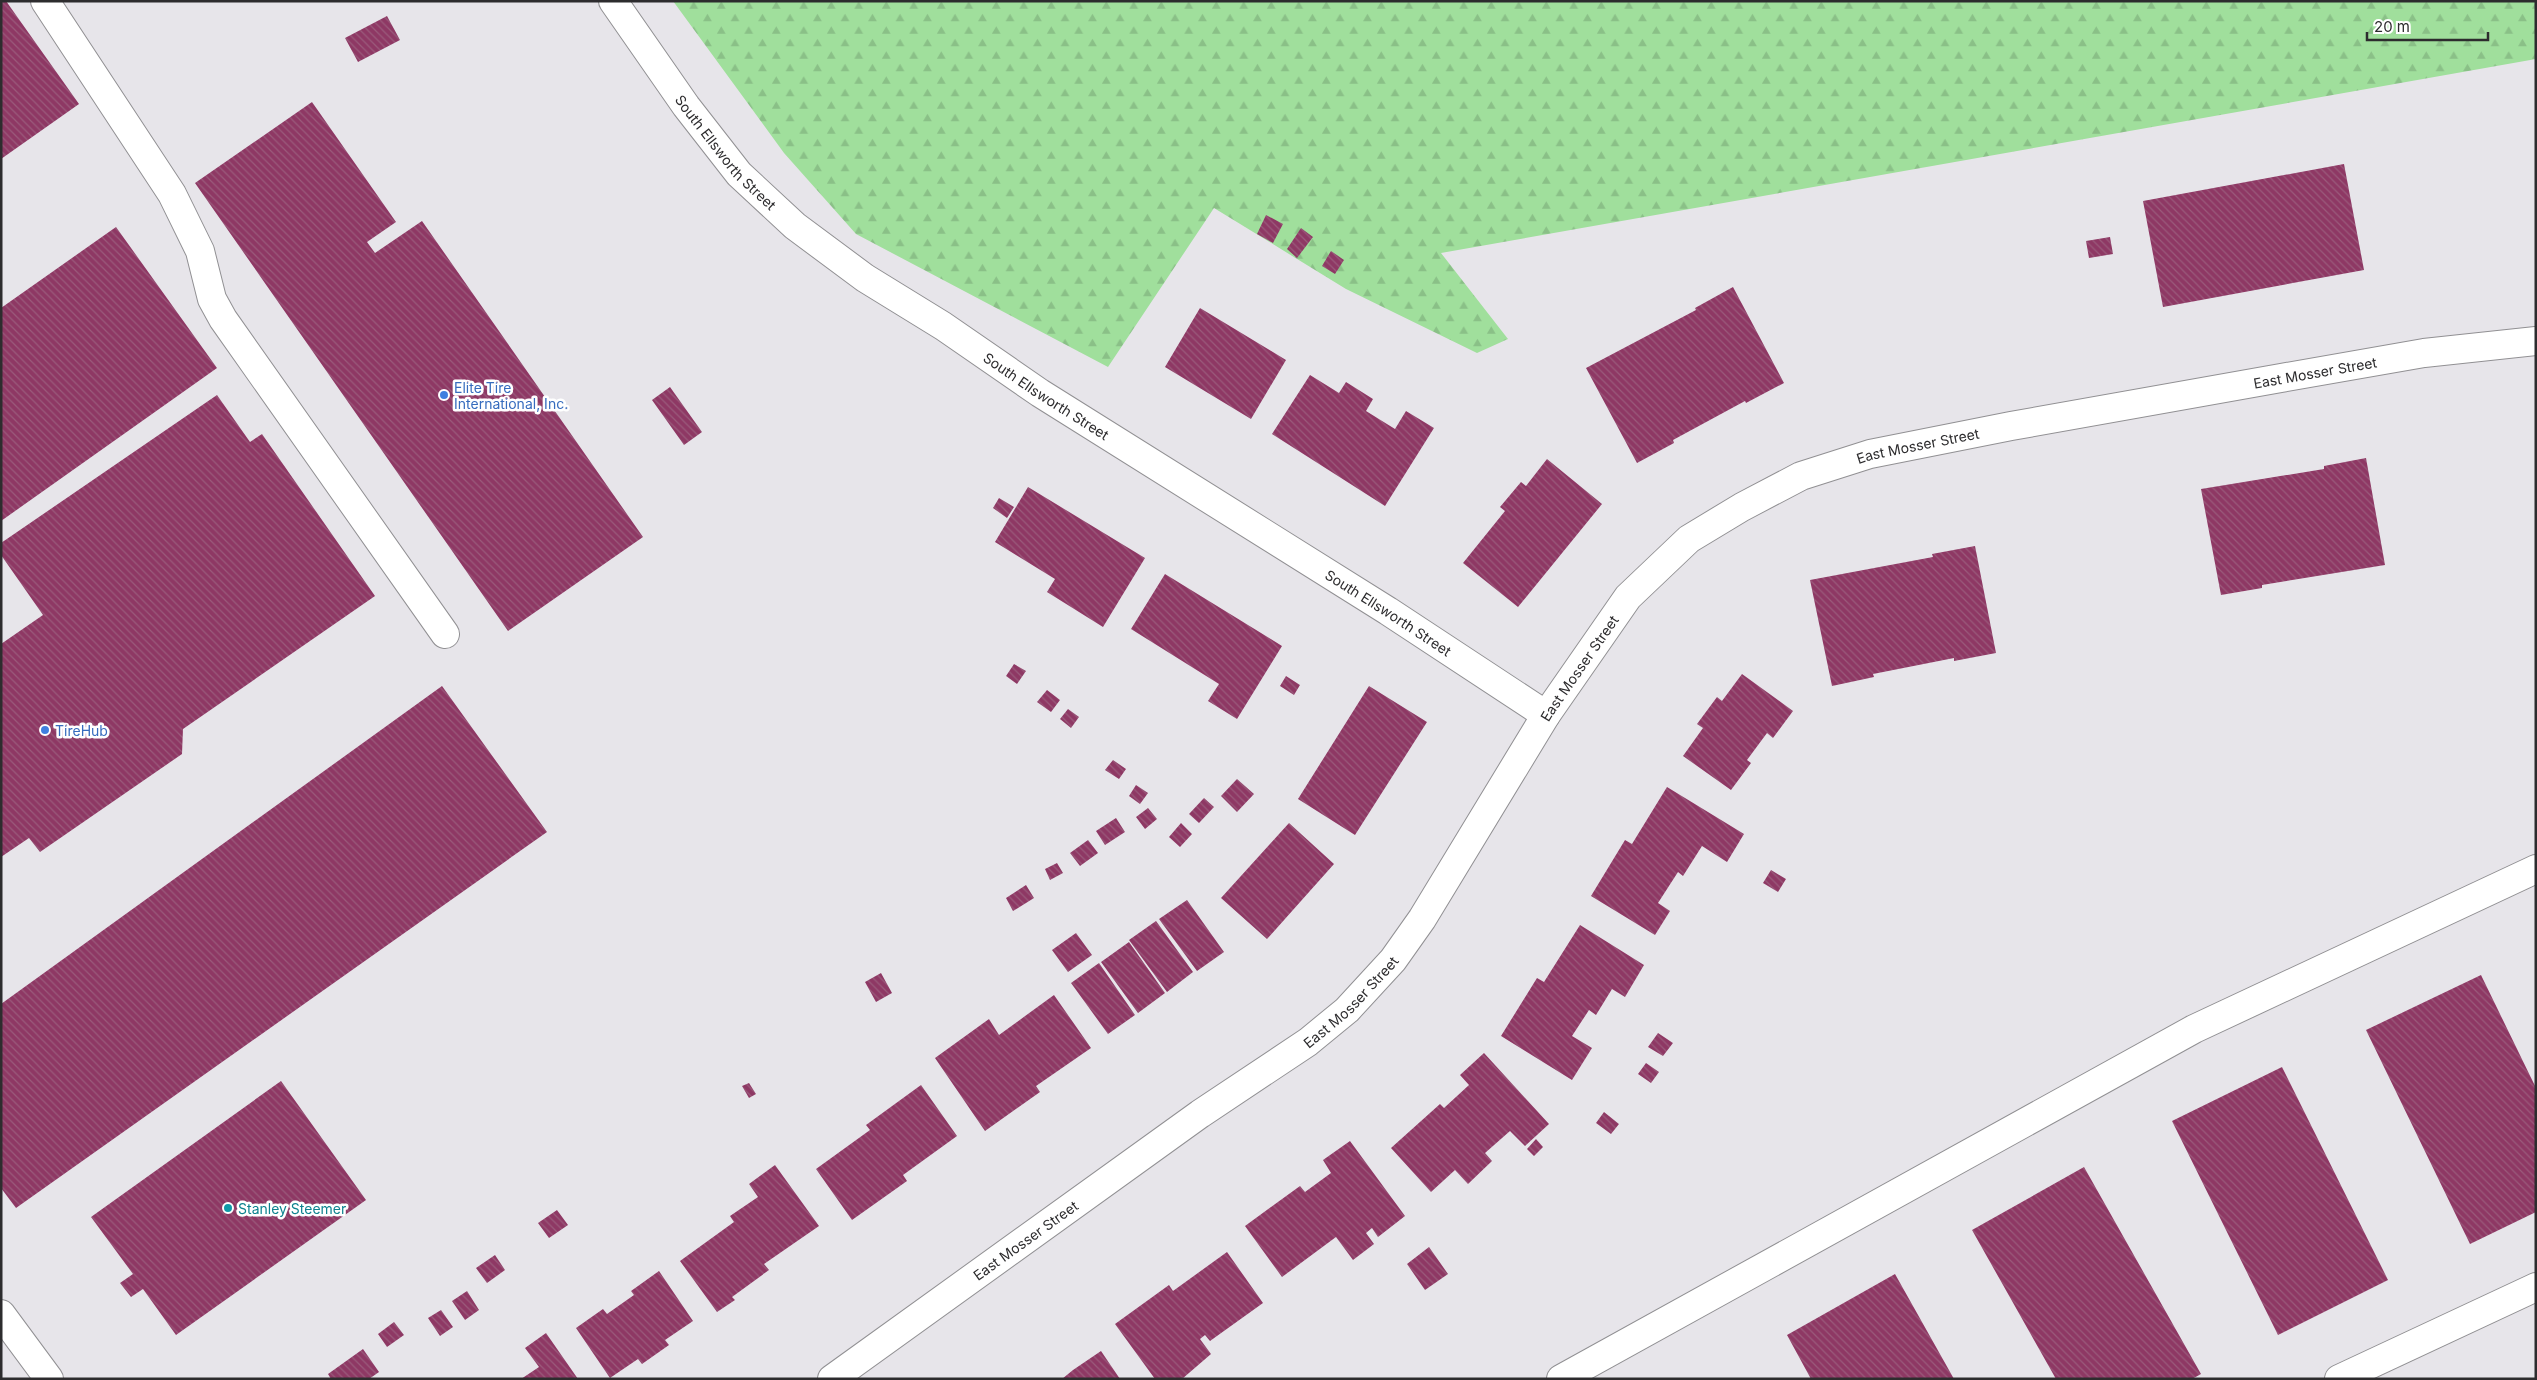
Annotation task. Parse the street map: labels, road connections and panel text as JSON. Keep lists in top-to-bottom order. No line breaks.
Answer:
{"streets":{"street":["South Ellsworth Street","East Mosser Street"]},"crossings":[["South Ellsworth Street","East Mosser Street"]],"places":["Elite Tire International, Inc.","TireHub","Stanley Steemer"],"scale_bar":"20 m"}
